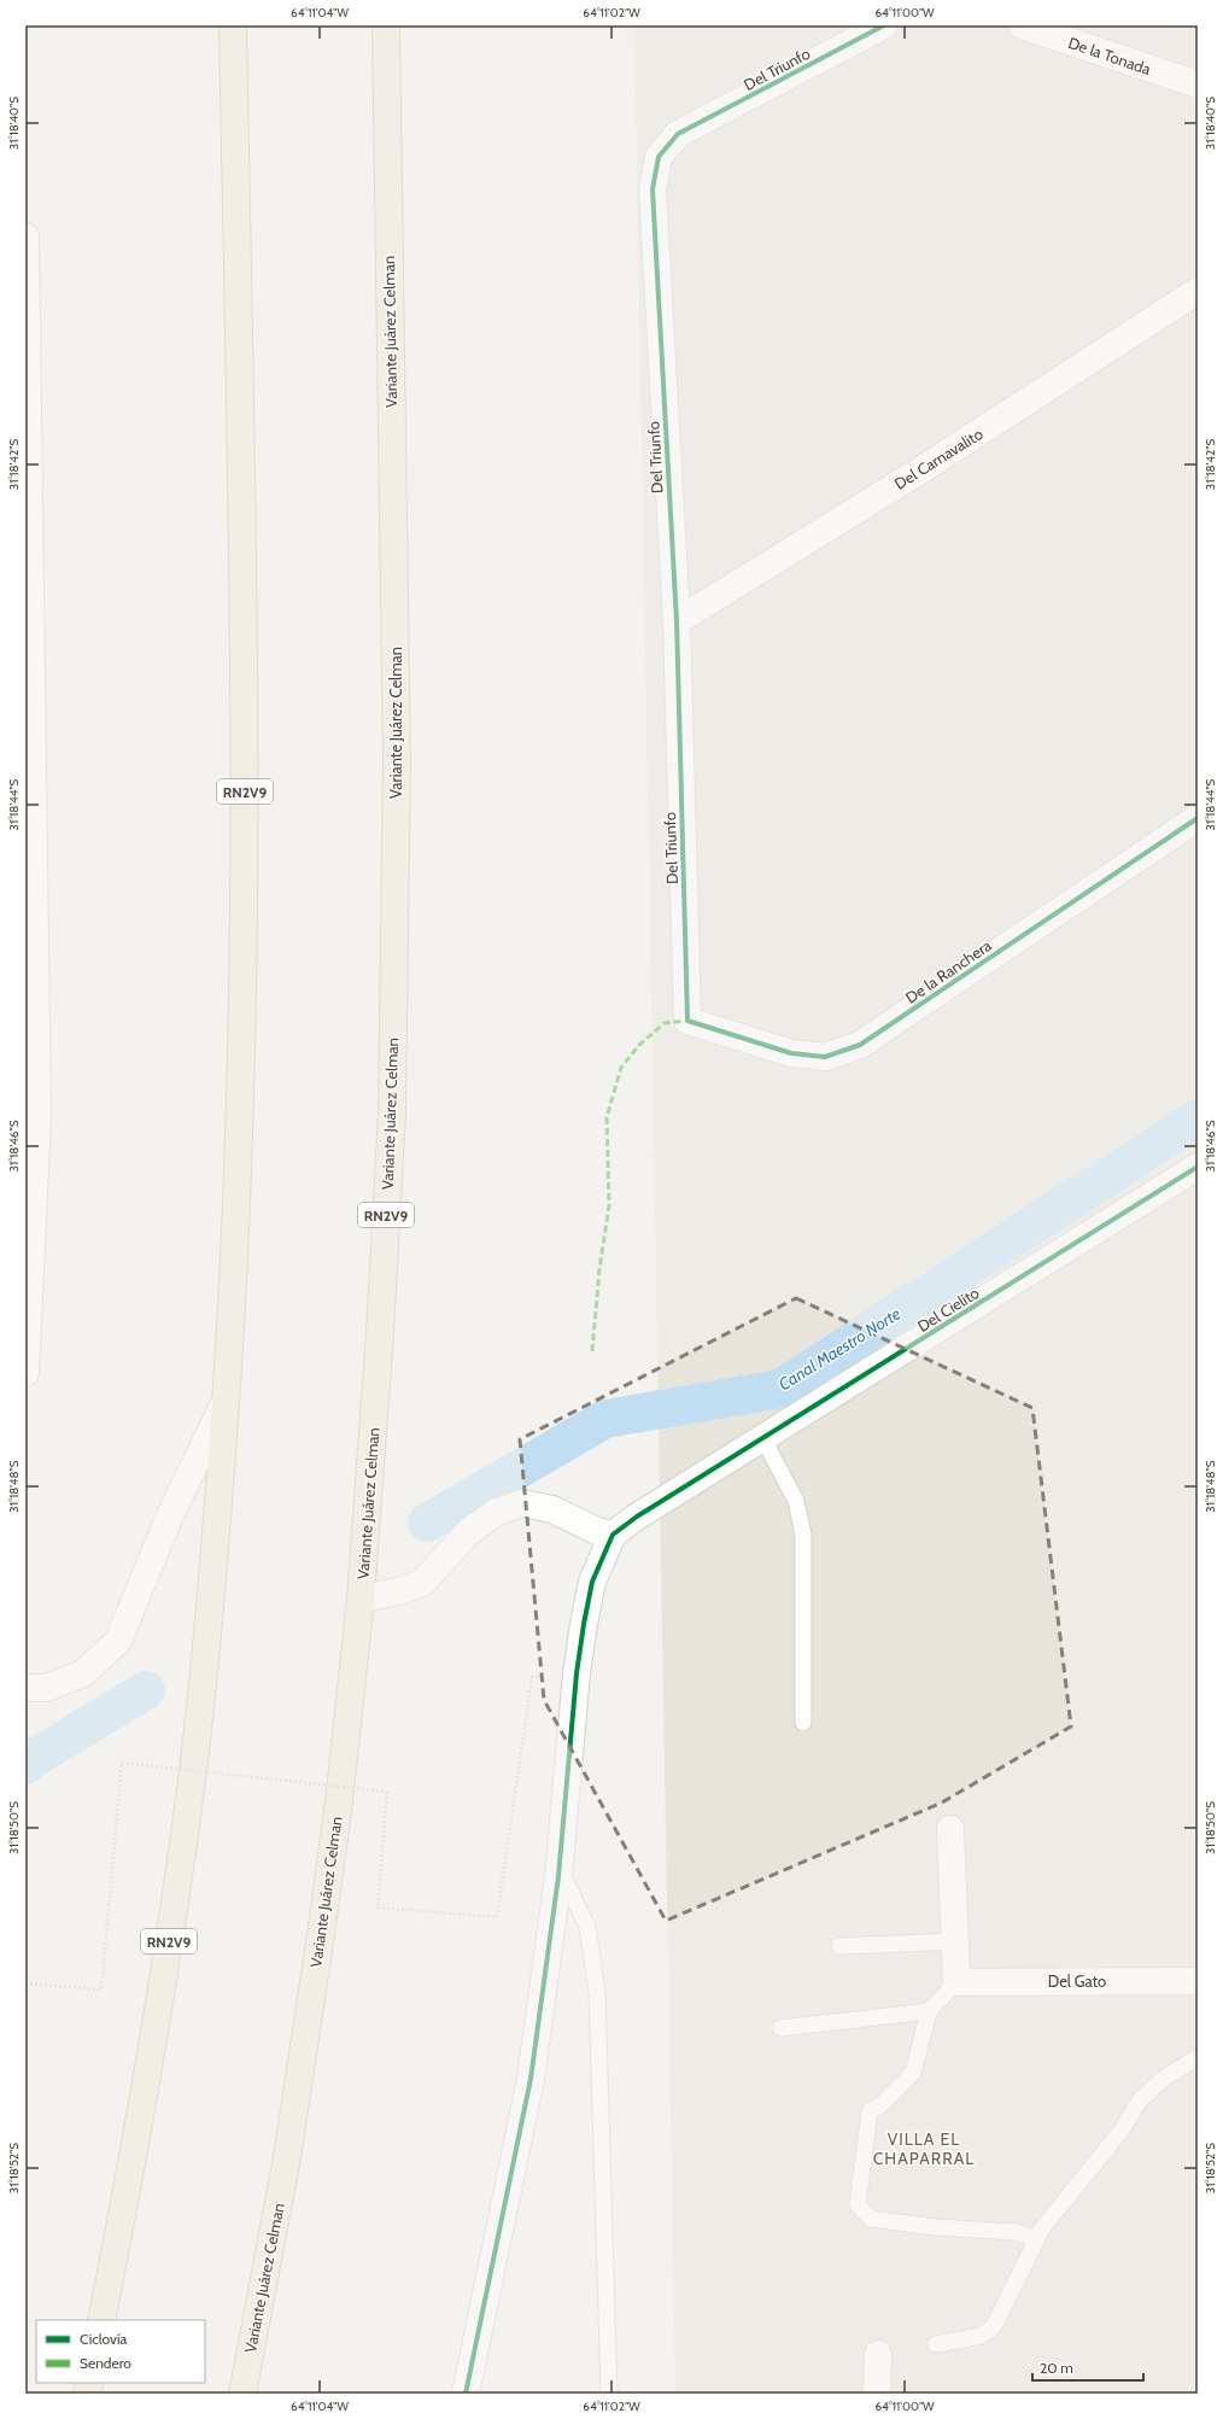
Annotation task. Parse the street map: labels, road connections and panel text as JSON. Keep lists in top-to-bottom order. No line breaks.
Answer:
{"streets":{"highway":["Variante Juárez Celman","RN2V9"],"street":["De la Tonada","Del Triunfo","Del Carnavalito","De la Ranchera","Del Cielito","Del Gato"]},"crossings":[["Del Triunfo","Del Carnavalito"],["Del Triunfo","De la Ranchera"]],"districts":["VILLA EL CHAPARRAL"],"water":["Canal Maestro Norte"],"legend":["Ciclovía","Sendero"],"scale_bar":"20 m","coordinates":["64°11'04\"W","64°11'02\"W","64°11'00\"W","31°18'40\"S","31°18'42\"S","31°18'44\"S","31°18'46\"S","31°18'48\"S","31°18'50\"S","31°18'52\"S"]}
